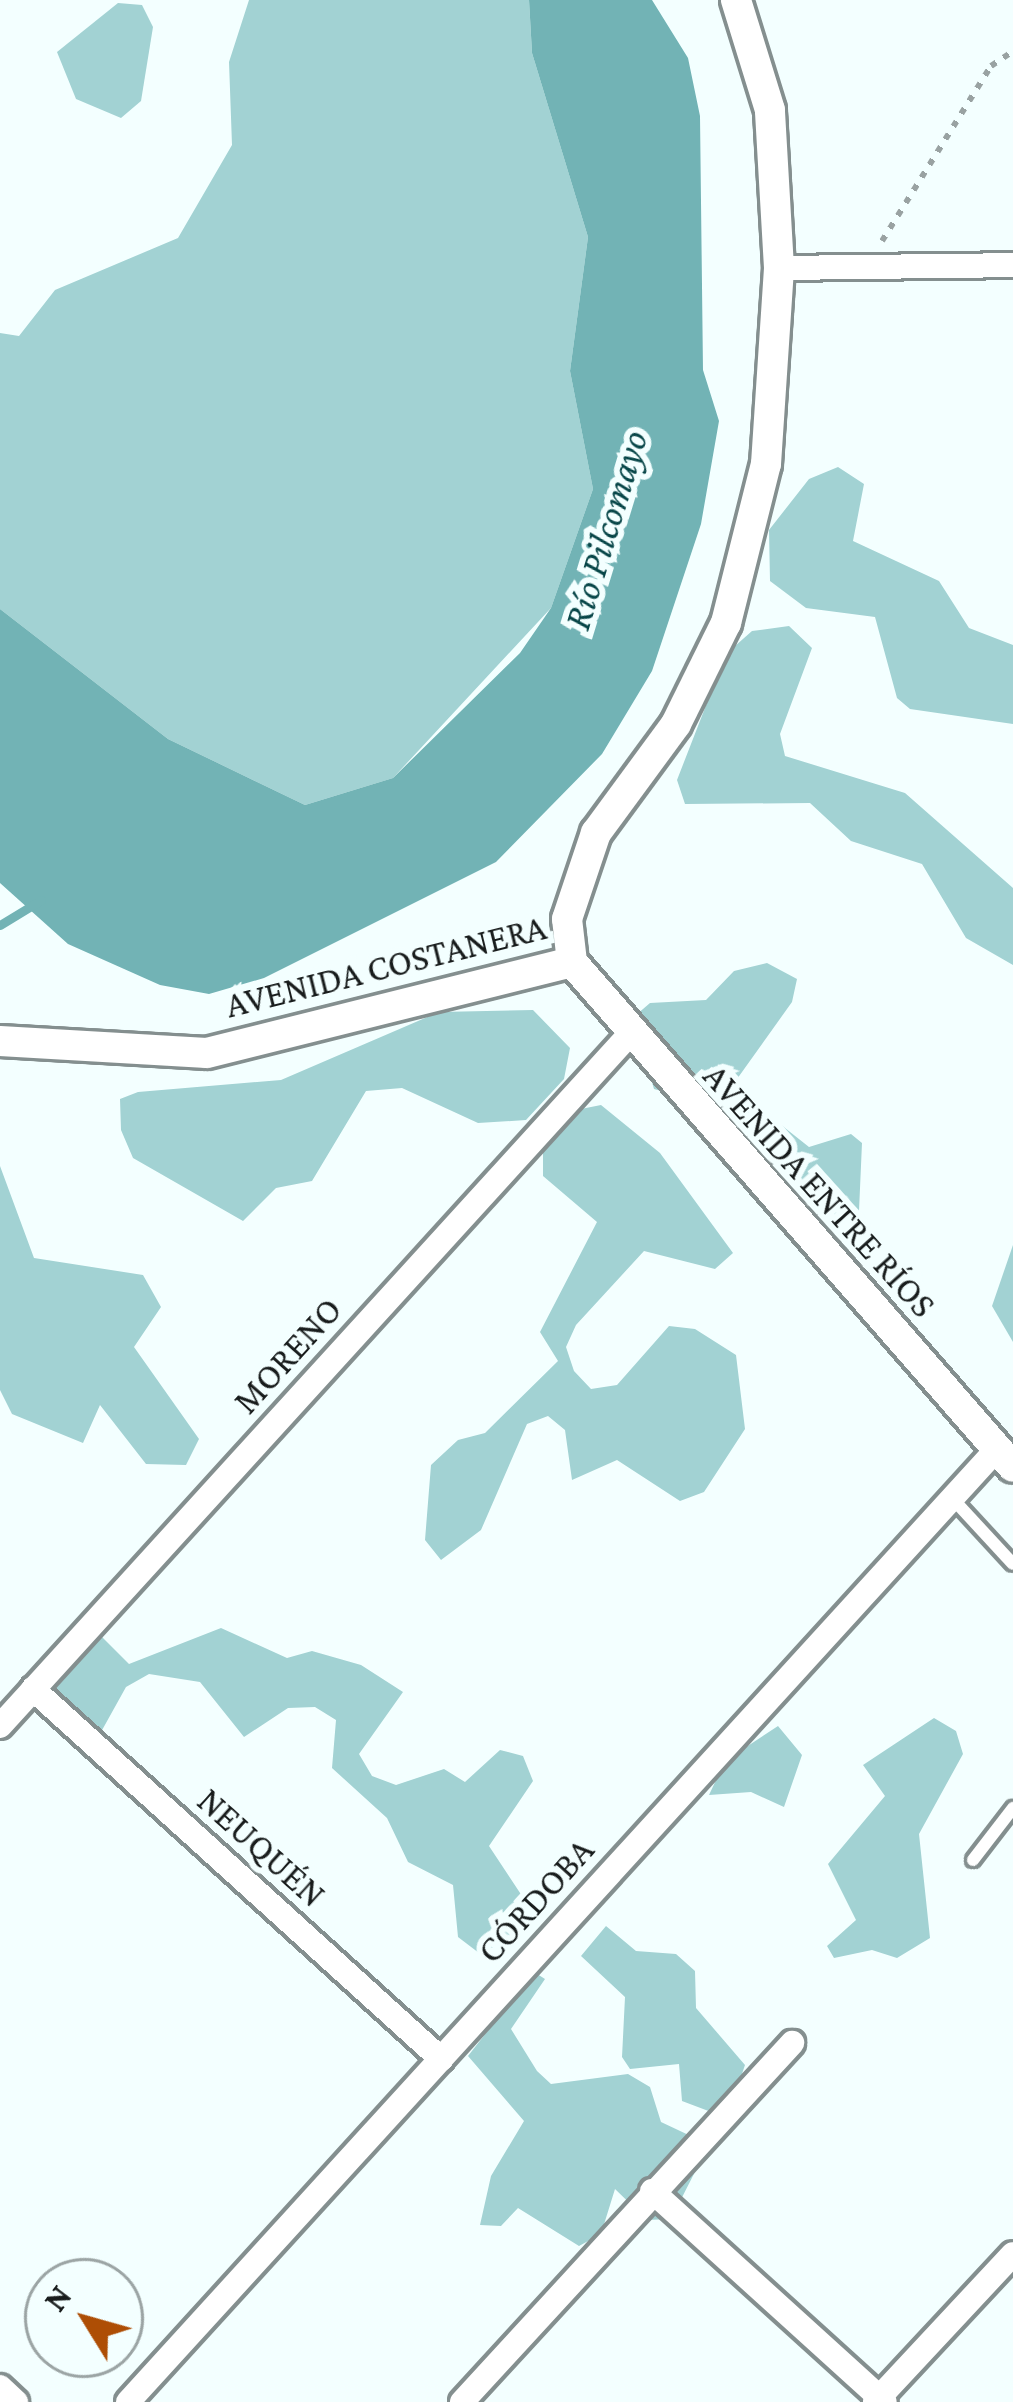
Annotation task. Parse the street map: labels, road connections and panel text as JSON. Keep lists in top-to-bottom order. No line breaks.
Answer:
{"streets":{"street":["AVENIDA COSTANERA","AVENIDA ENTRE RÍOS","MORENO","NEUQUÉN","CÓRDOBA"]},"crossings":[["AVENIDA COSTANERA","AVENIDA ENTRE RÍOS"],["AVENIDA ENTRE RÍOS","MORENO"],["AVENIDA ENTRE RÍOS","CÓRDOBA"],["MORENO","NEUQUÉN"],["NEUQUÉN","CÓRDOBA"]],"water":["Río Pilcomayo"],"north":"top left"}
